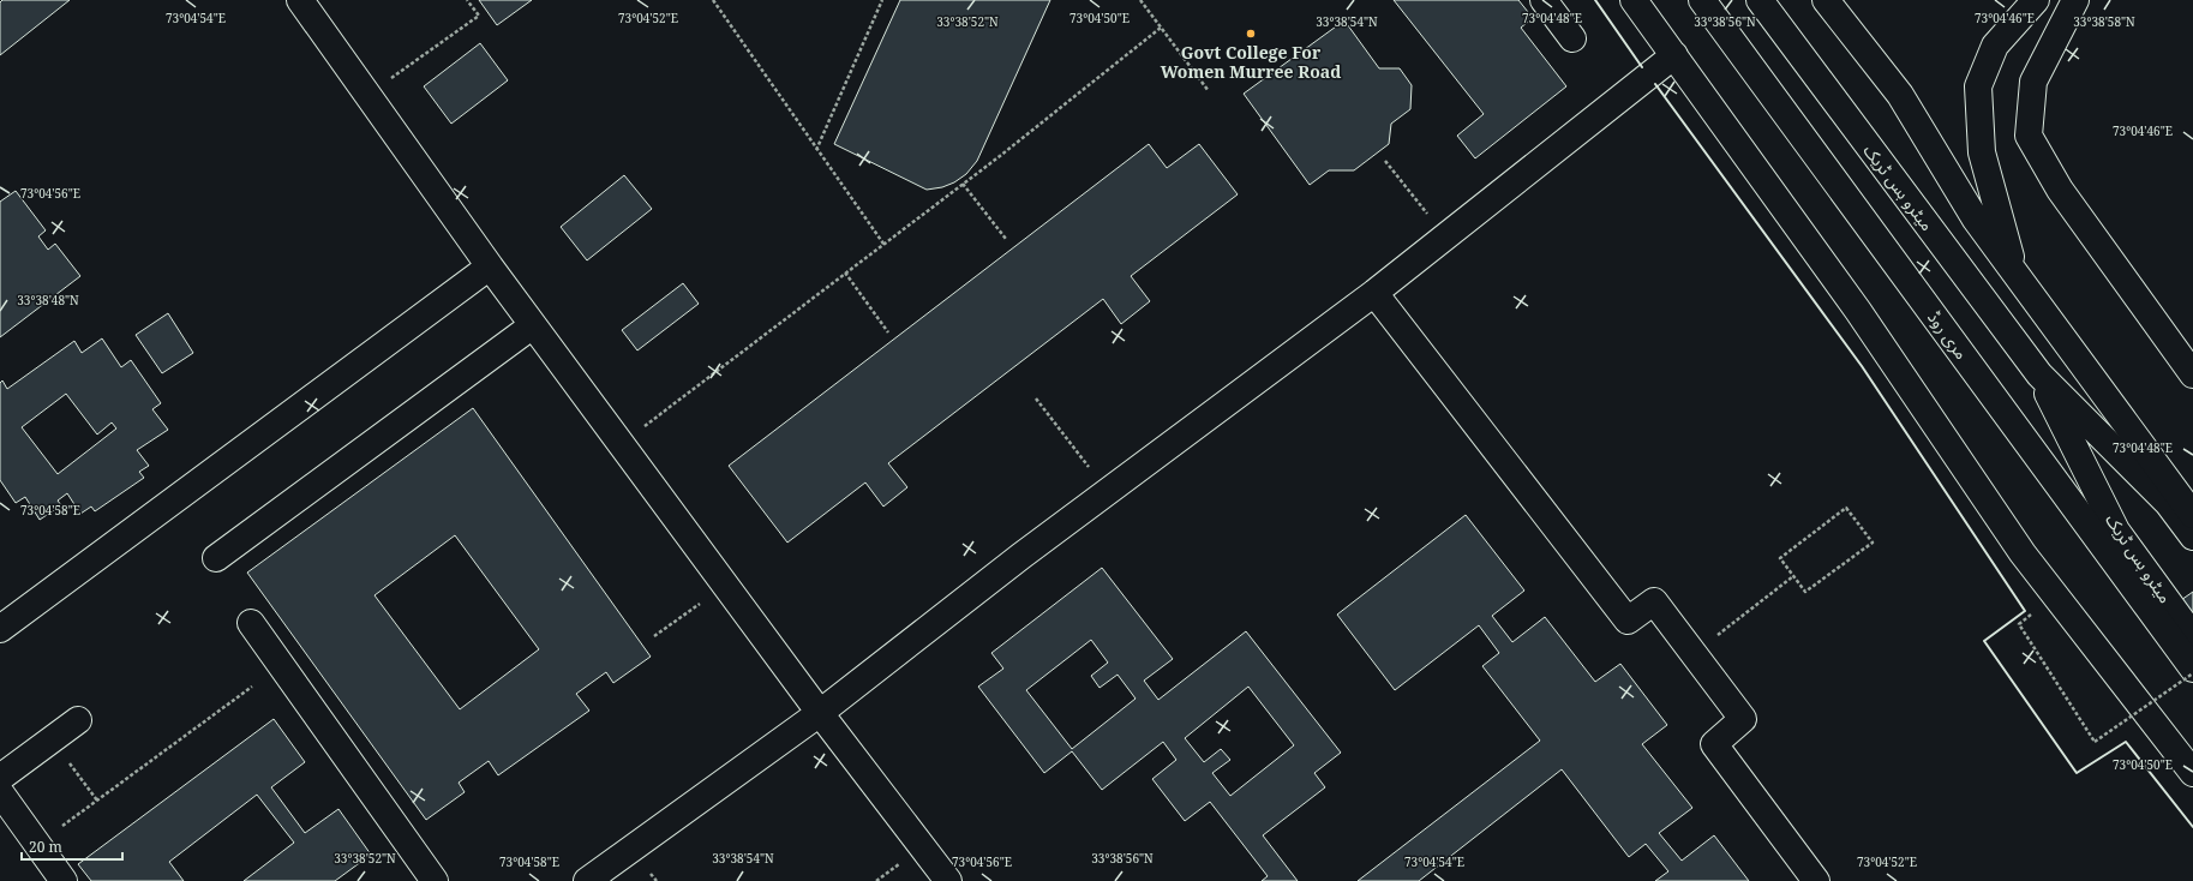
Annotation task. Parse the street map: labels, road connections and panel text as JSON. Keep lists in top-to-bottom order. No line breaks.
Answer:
{"streets":{"main road":["میٹرو بس ٹریک","مری روڈ"]},"places":["Govt College For Women Murree Road"],"scale_bar":"20 m","coordinates":["73°04'54\"E","73°04'52\"E","73°04'50\"E","73°04'48\"E","73°04'46\"E","33°38'52\"N","33°38'54\"N","33°38'56\"N","33°38'58\"N","73°04'56\"E","33°38'48\"N","73°04'58\"E"]}
